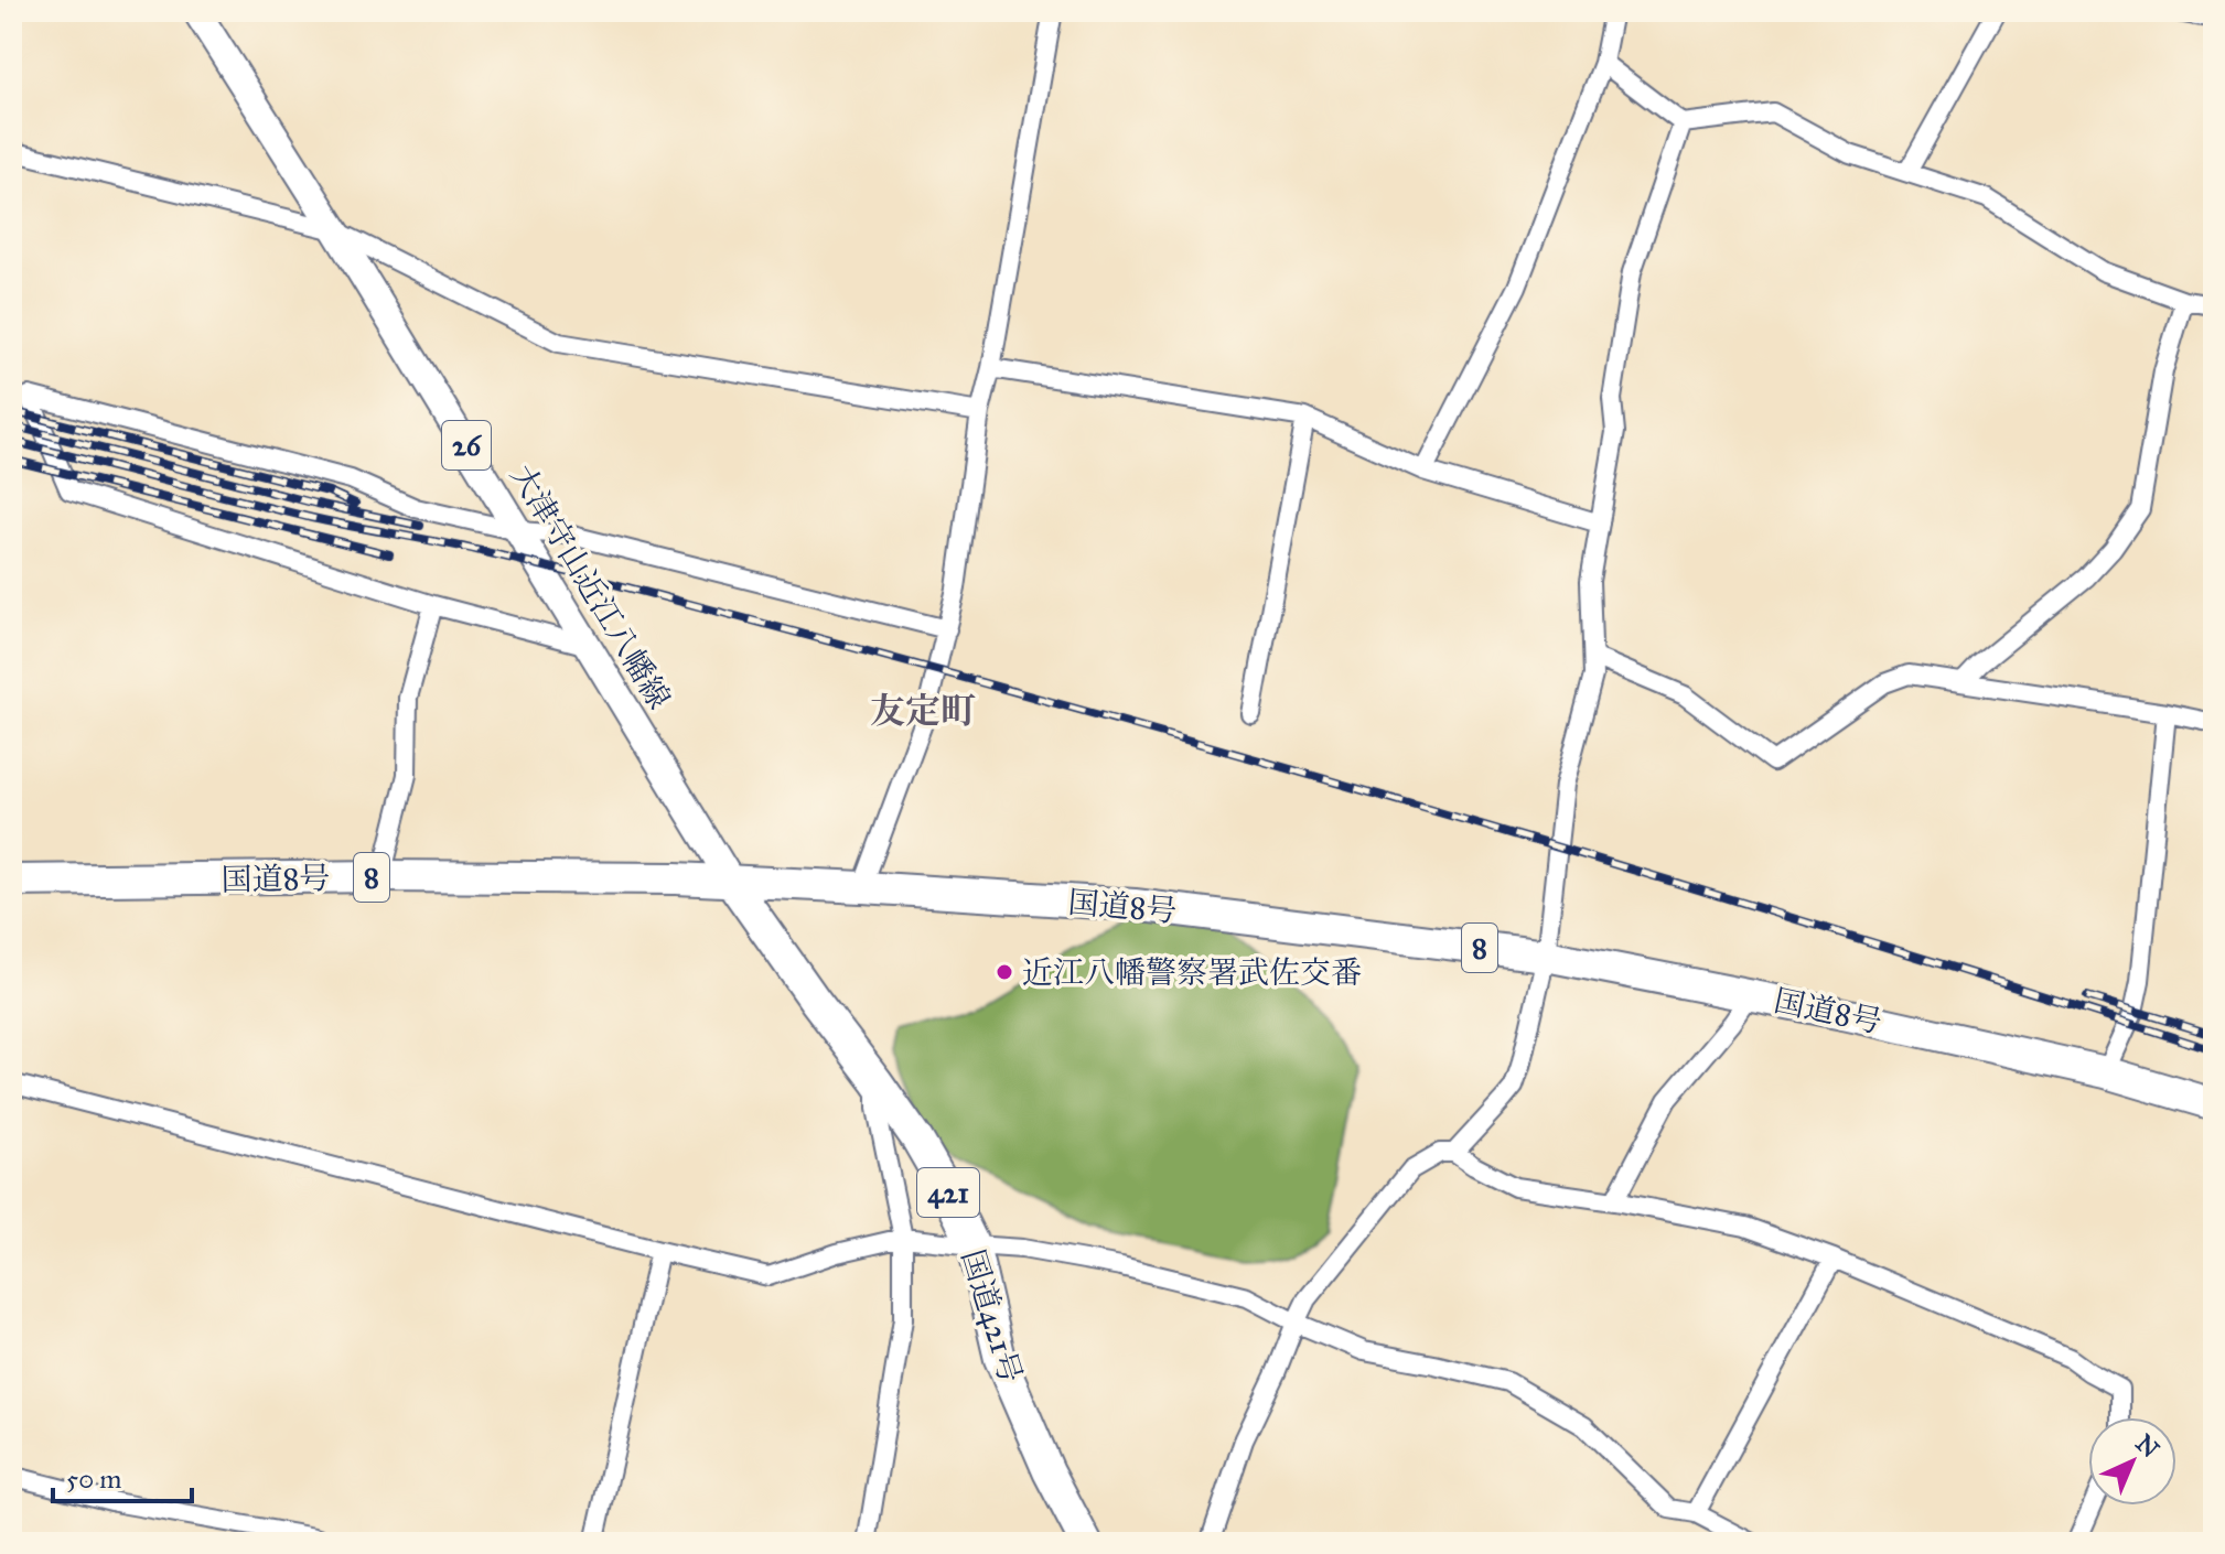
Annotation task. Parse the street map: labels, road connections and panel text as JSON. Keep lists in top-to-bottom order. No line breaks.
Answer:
{"streets":{"highway":["8","国道8号","421","国道421号"],"main road":["26","大津守山近江八幡線"]},"crossings":[["大津守山近江八幡線","国道8号"],["大津守山近江八幡線","国道421号"],["国道8号","国道421号"]],"districts":["友定町"],"places":["近江八幡警察署武佐交番"],"scale_bar":"50 m","north":"top right"}
